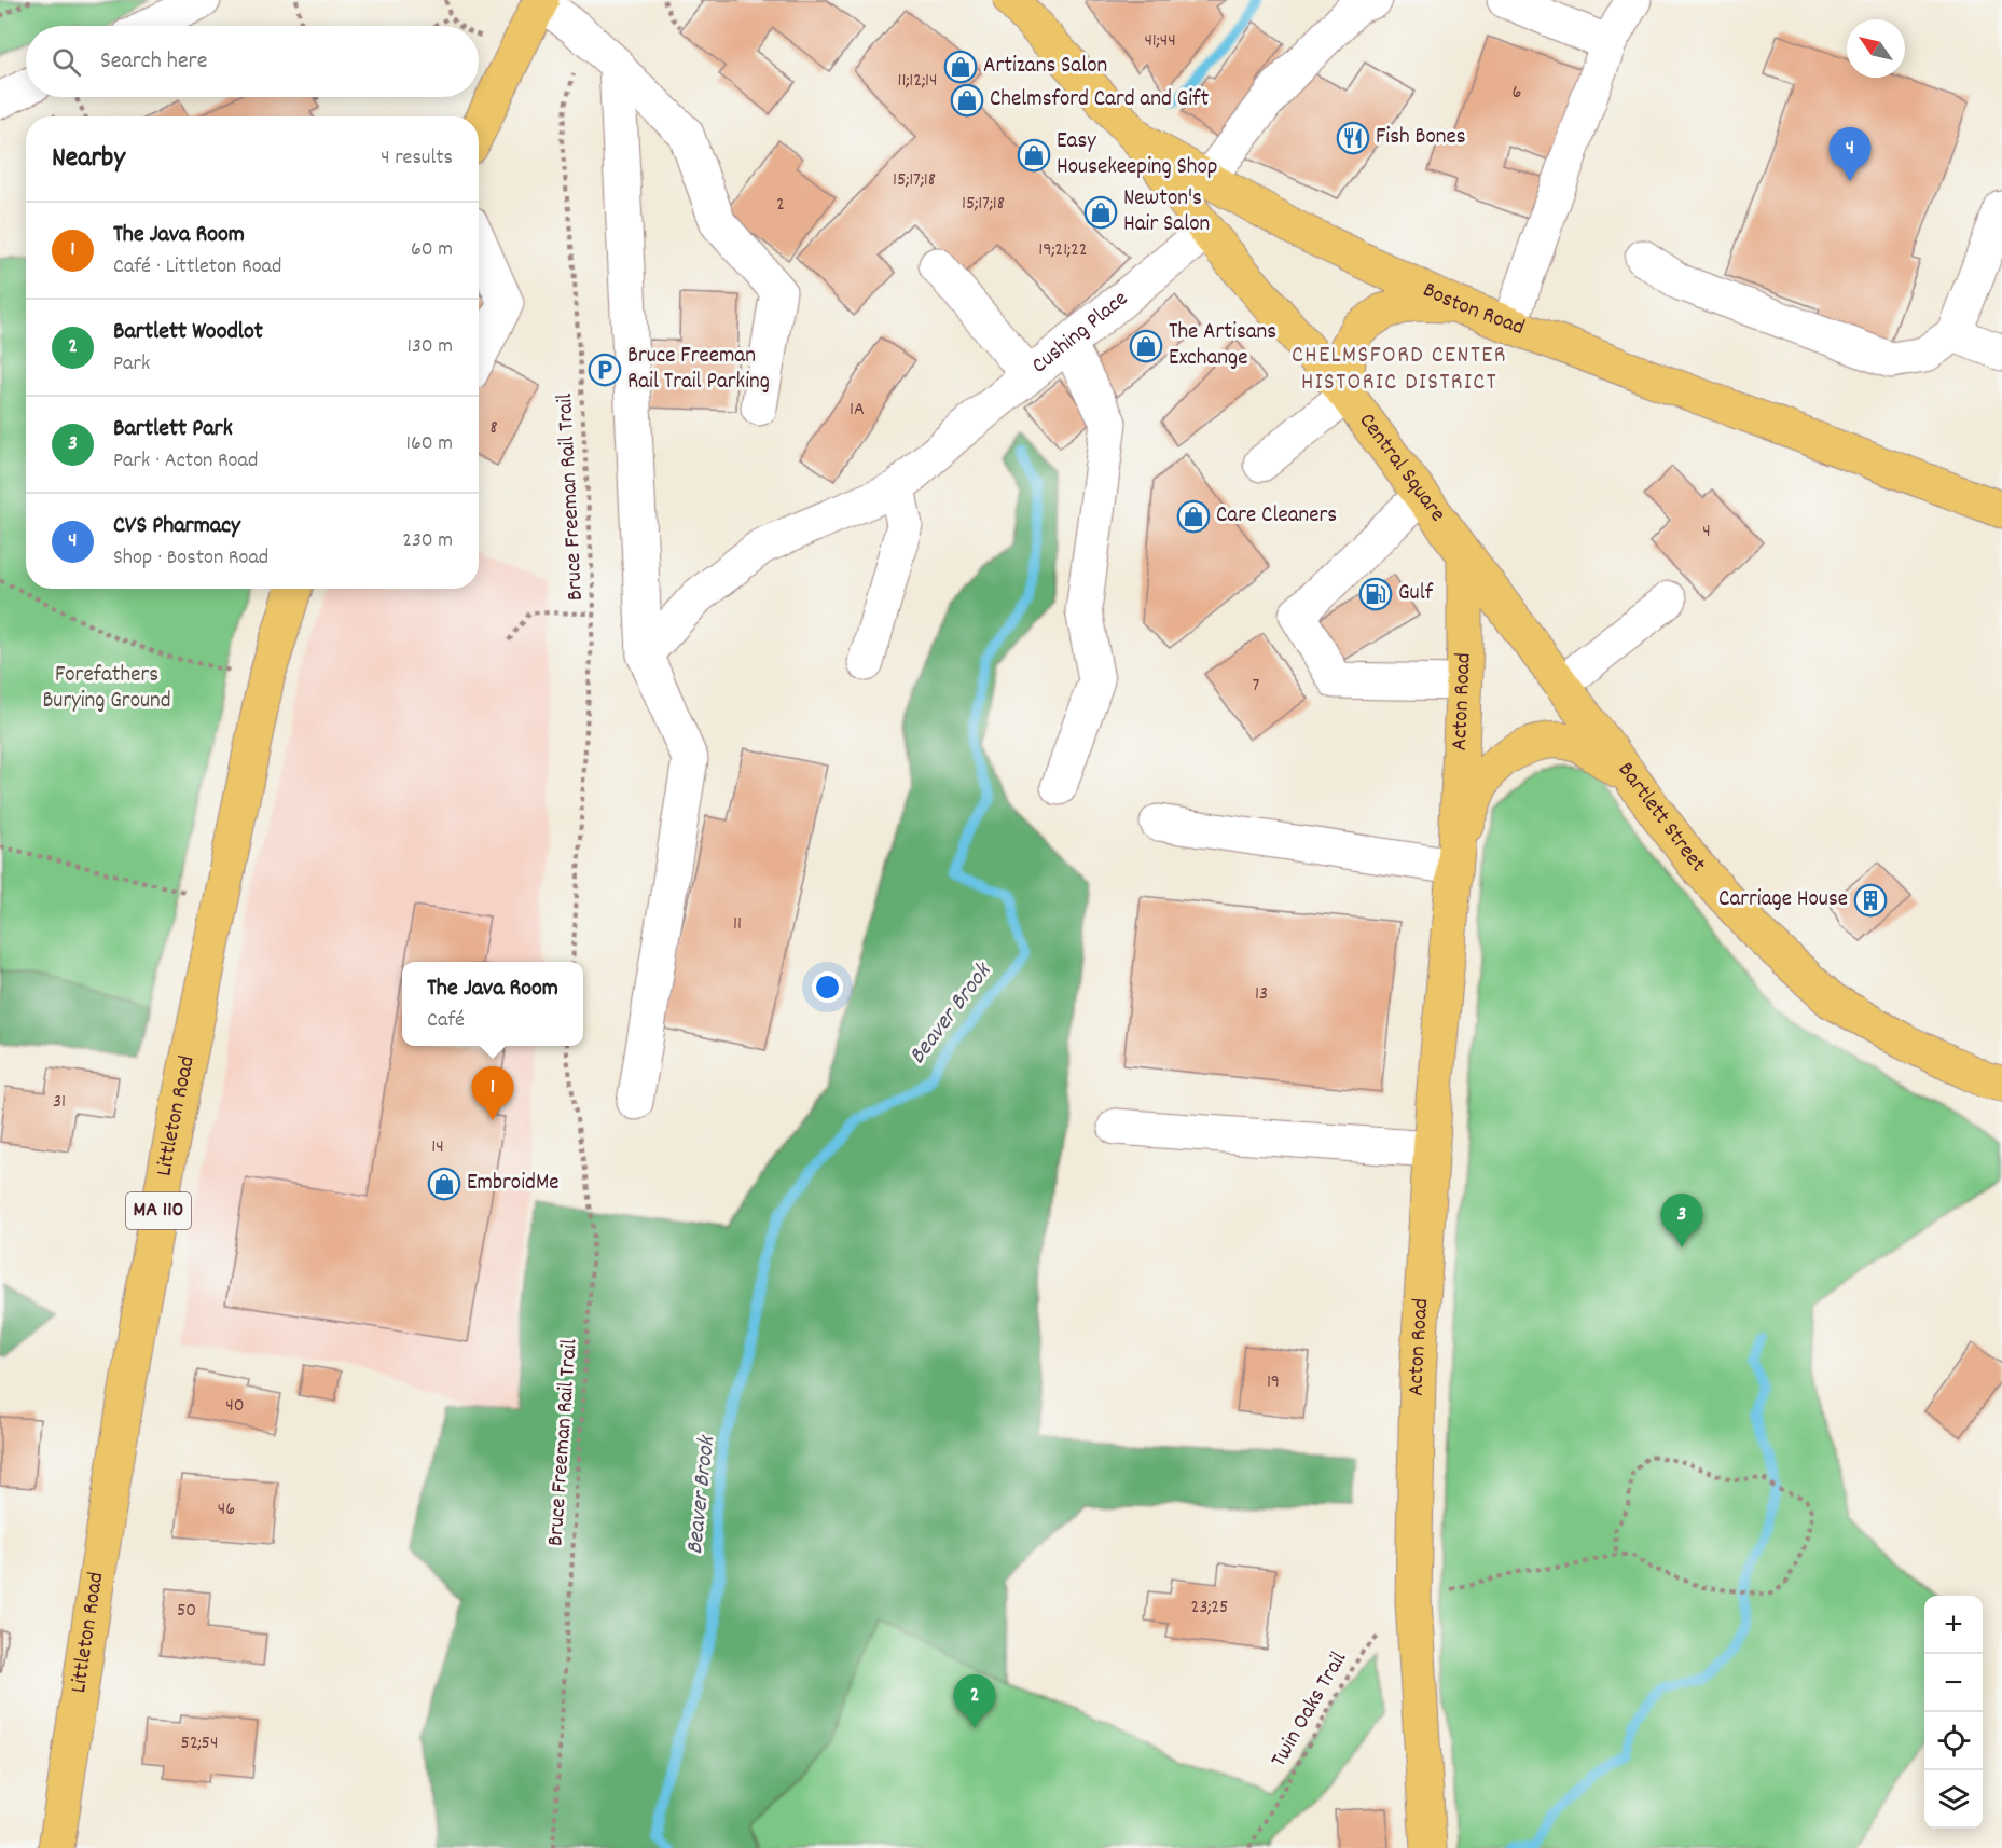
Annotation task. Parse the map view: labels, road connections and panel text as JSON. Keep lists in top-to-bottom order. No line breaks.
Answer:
{"streets":{"main road":["Boston Road","Central Square","Acton Road","Bartlett Street","Littleton Road","MA 110"],"street":["Cushing Place"],"path":["Bruce Freeman Rail Trail","Twin Oaks Trail"]},"crossings":[["Boston Road","Central Square"],["Cushing Place","Central Square"],["Central Square","Acton Road"],["Central Square","Bartlett Street"],["Acton Road","Bartlett Street"],["Acton Road","Twin Oaks Trail"]],"districts":["CHELMSFORD CENTER HISTORIC DISTRICT"],"water":["Beaver Brook"],"parks":["Forefathers Burying Ground"],"places":{"shop":["Artizans Salon","Chelmsford Card and Gift","Easy Housekeeping Shop","Newton's Hair Salon","The Artisans Exchange","Care Cleaners","EmbroidMe"],"restaurant":["Fish Bones"],"parking":["Bruce Freeman Rail Trail Parking"],"fuel station":["Gulf"],"building":["Carriage House"]},"house_numbers":["41;44","11;12;14","6","15;17;18","15;17;18","2","19;21;22","1A","8","4","7","11","13","31","14","19","40","46","23;25","50","52;54"],"north":"top left","page":{"search":"Search here","heading":["Nearby","4 results"],"pins":["4","1","3","2"],"list":[{"mark":"1","name":"The Java Room","note":"Café · Littleton Road","value":"60 m"},{"mark":"2","name":"Bartlett Woodlot","note":"Park","value":"130 m"},{"mark":"3","name":"Bartlett Park","note":"Park · Acton Road","value":"160 m"},{"mark":"4","name":"CVS Pharmacy","note":"Shop · Boston Road","value":"230 m"}],"popup":["The Java Room","Café"],"map_buttons":["+","−"]}}
